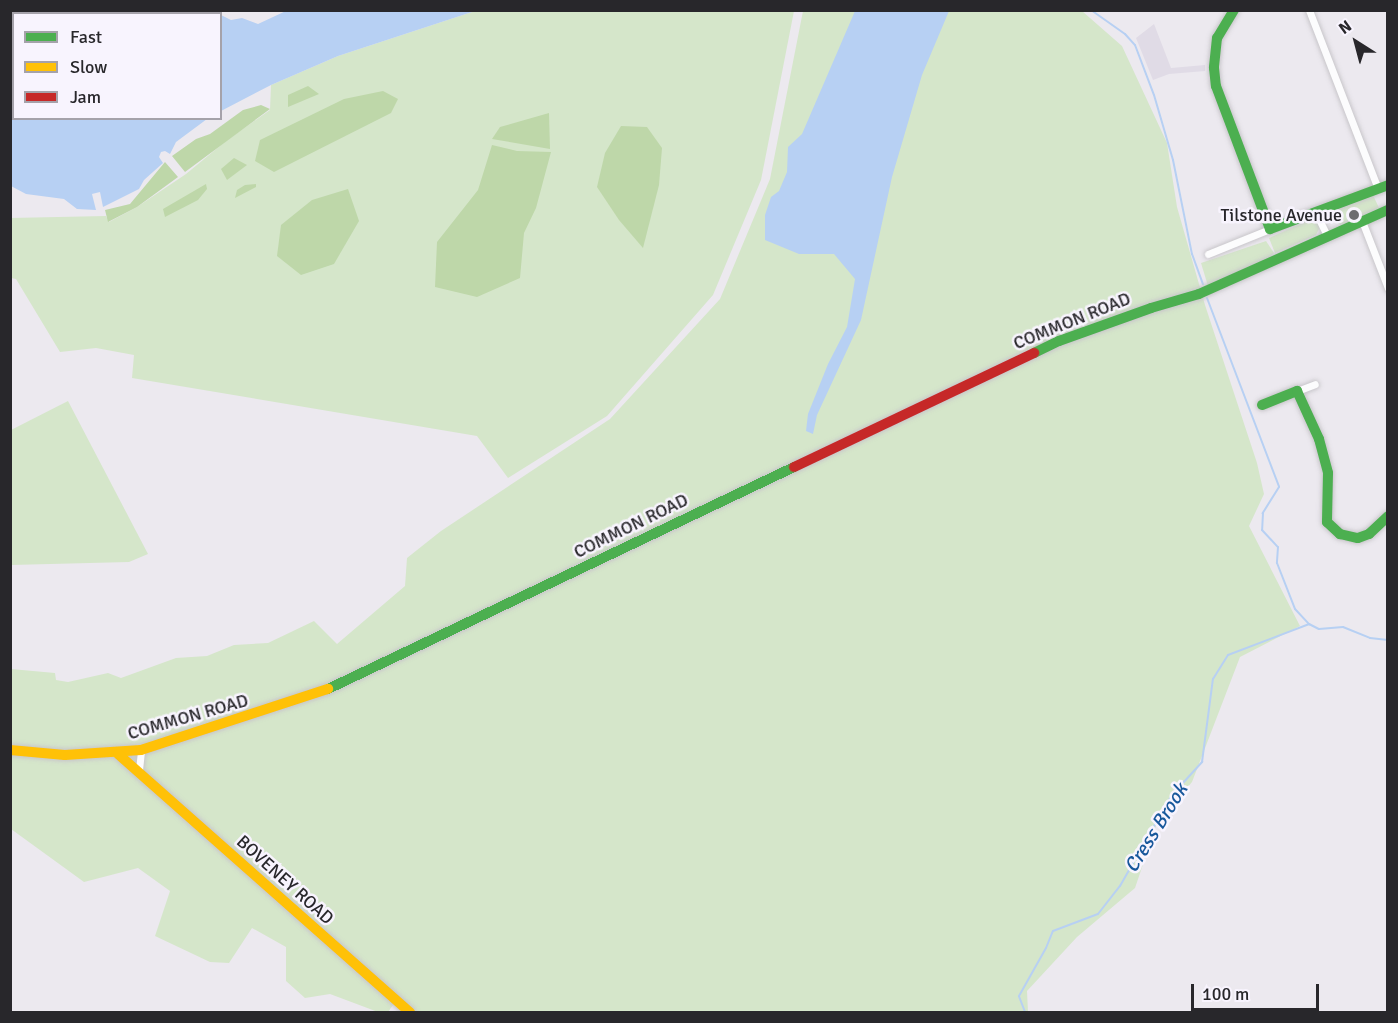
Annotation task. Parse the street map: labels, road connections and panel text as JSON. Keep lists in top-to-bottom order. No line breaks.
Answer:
{"streets":{"main road":["COMMON ROAD","BOVENEY ROAD"]},"crossings":[["COMMON ROAD","BOVENEY ROAD"]],"water":["Cress Brook"],"places":["Tilstone Avenue"],"legend":["Fast","Slow","Jam"],"scale_bar":"100 m","north":"top left"}
